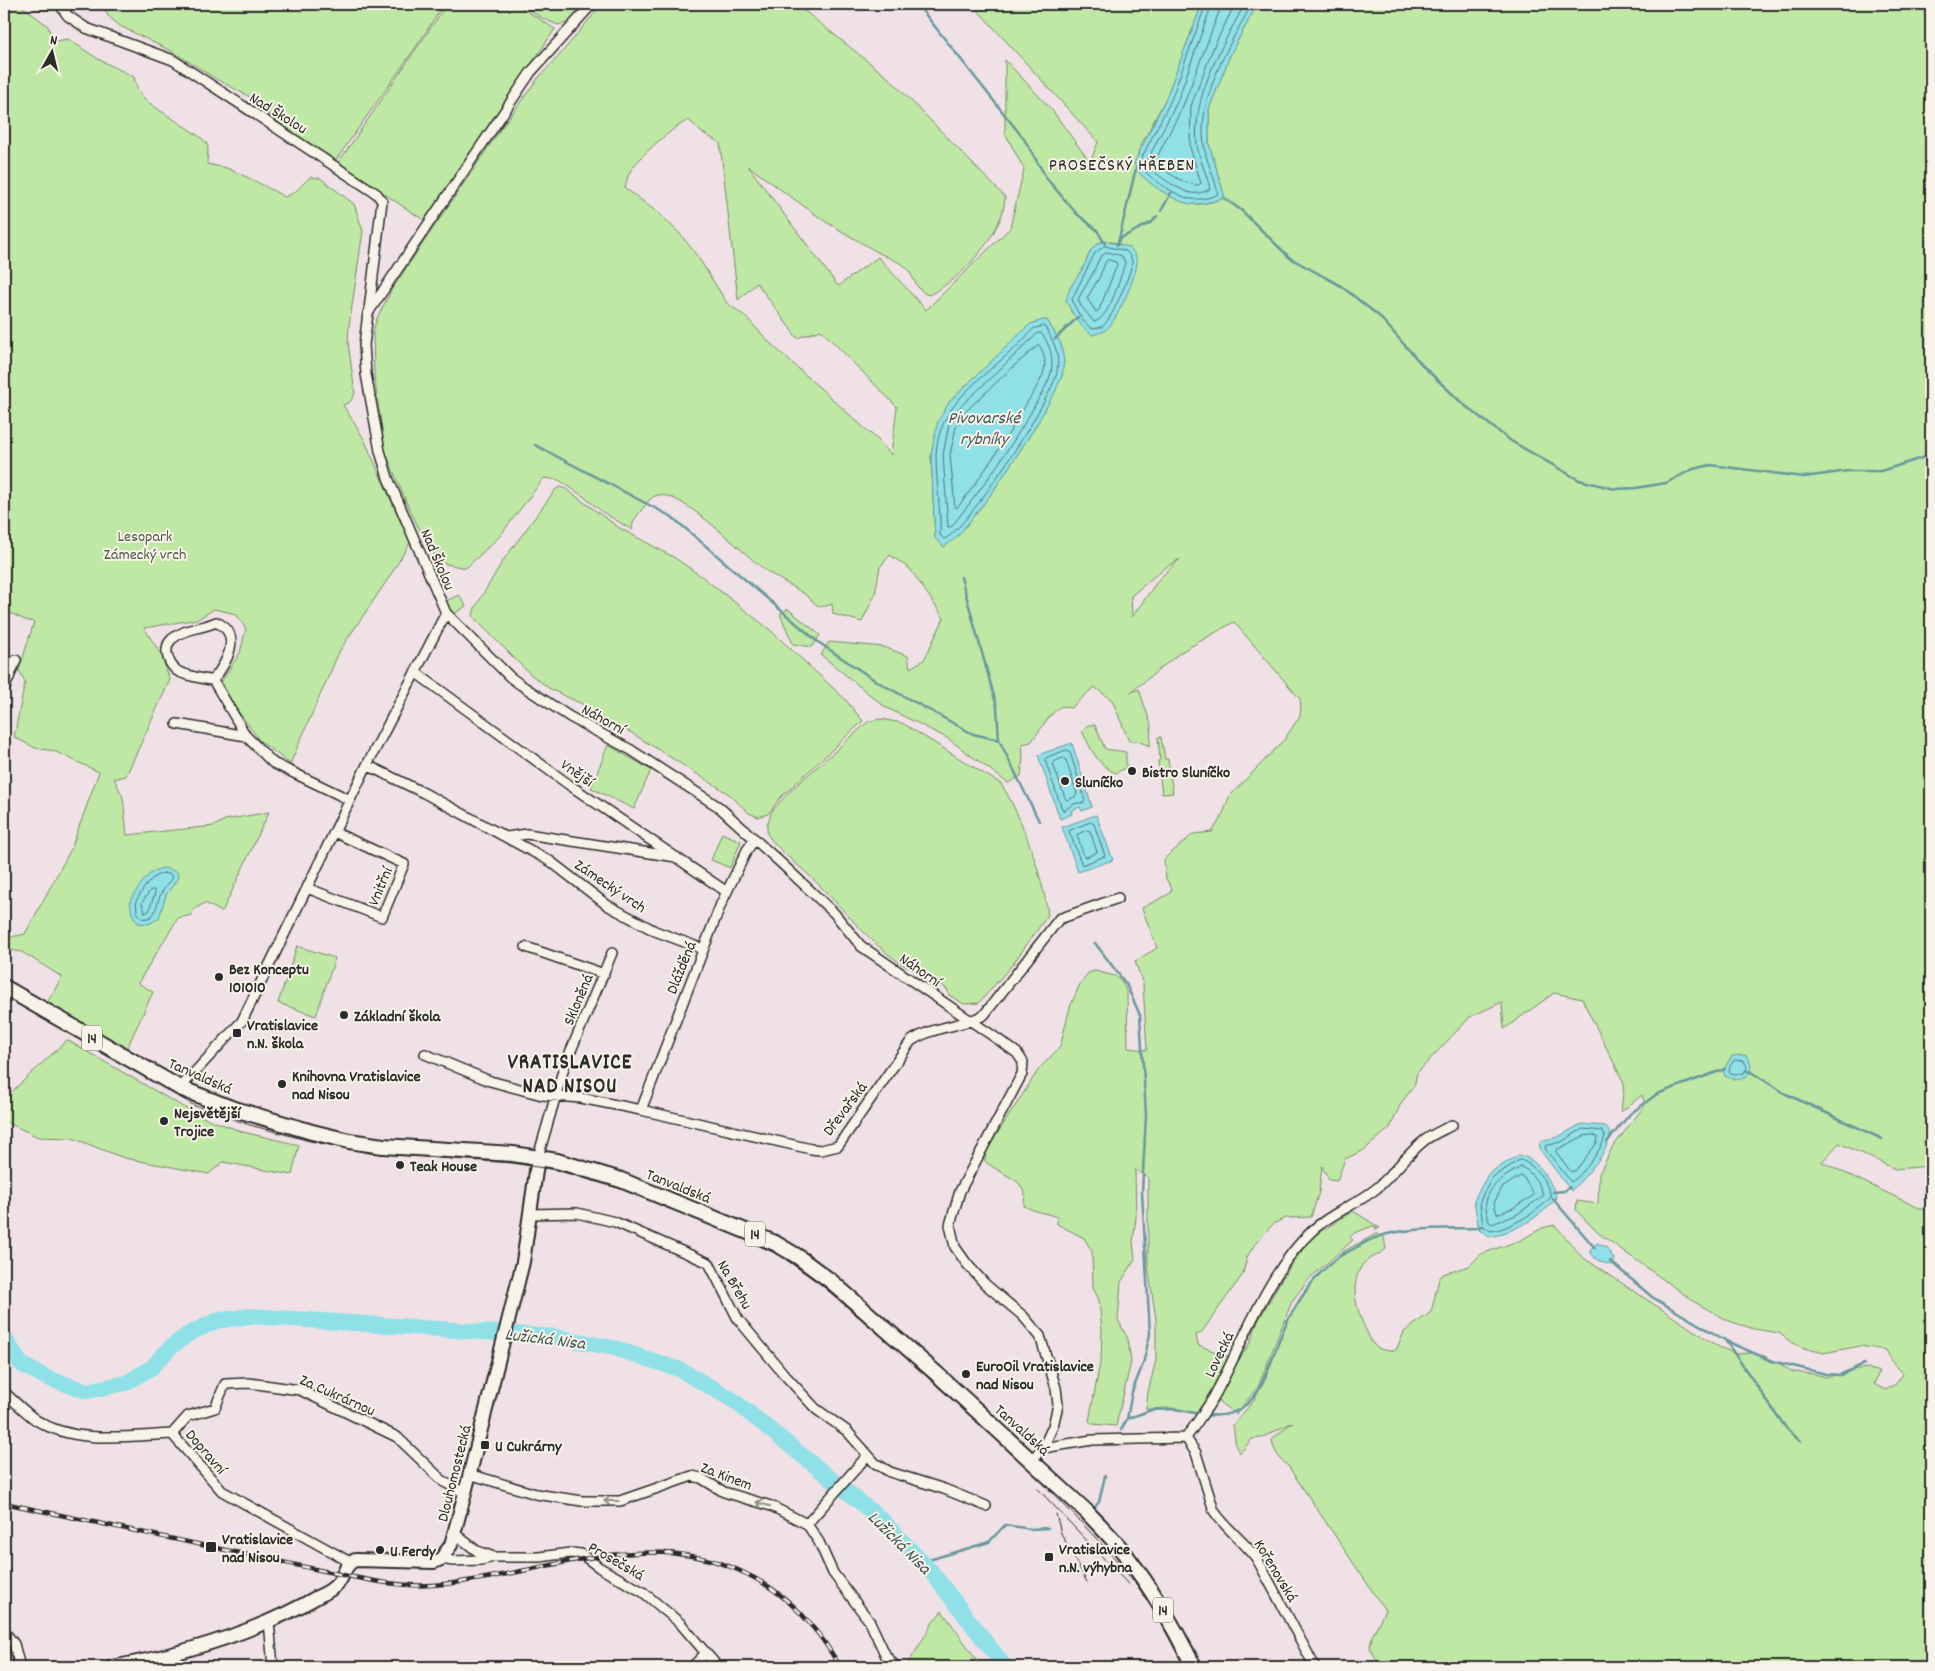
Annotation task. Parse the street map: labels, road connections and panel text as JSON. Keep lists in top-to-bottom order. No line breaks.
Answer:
{"streets":{"main road":["14","Tanvaldská"],"street":["Nad Školou","Náhorní","Vnější","Zámecký vrch","Vnitřní","Dlážděná","Skloněná","Dřevařská","Na Břehu","Lovecká","Za Cukrárnou","Dopravní","Dlouhomostecká","Za Kinem","Prosečská","Kořenovská"]},"crossings":[["Nad Školou","Náhorní"],["Nad Školou","Vnější"],["Nad Školou","Zámecký vrch"],["Nad Školou","Vnitřní"],["Nad Školou","Tanvaldská"],["Náhorní","Dlážděná"],["Náhorní","Tanvaldská"],["Náhorní","Dřevařská"],["Vnější","Zámecký vrch"],["Vnější","Dlážděná"],["Zámecký vrch","Dlážděná"],["Dlážděná","Dřevařská"],["Skloněná","Dřevařská"],["Tanvaldská","Dlouhomostecká"],["Na Břehu","Dlouhomostecká"],["Lovecká","Kořenovská"],["Za Cukrárnou","Dopravní"],["Za Cukrárnou","Dlouhomostecká"],["Dlouhomostecká","Za Kinem"],["Dlouhomostecká","Prosečská"]],"one_way":["Za Kinem"],"districts":["PROSEČSKÝ HŘEBEN","VRATISLAVICE NAD NISOU"],"water":["Pivovarské rybníky","Lužická Nisa"],"parks":["Lesopark Zámecký vrch"],"places":{"other":["Bistro Sluníčko","Sluníčko","Bez Konceptu 101010","Základní škola","Knihovna Vratislavice nad Nisou","Nejsvětější Trojice","Teak House","EuroOil Vratislavice nad Nisou","U Ferdy"],"transit":["Vratislavice n.N. škola","U Cukrárny","Vratislavice nad Nisou","Vratislavice n.N. výhybna"]},"north":"top"}
